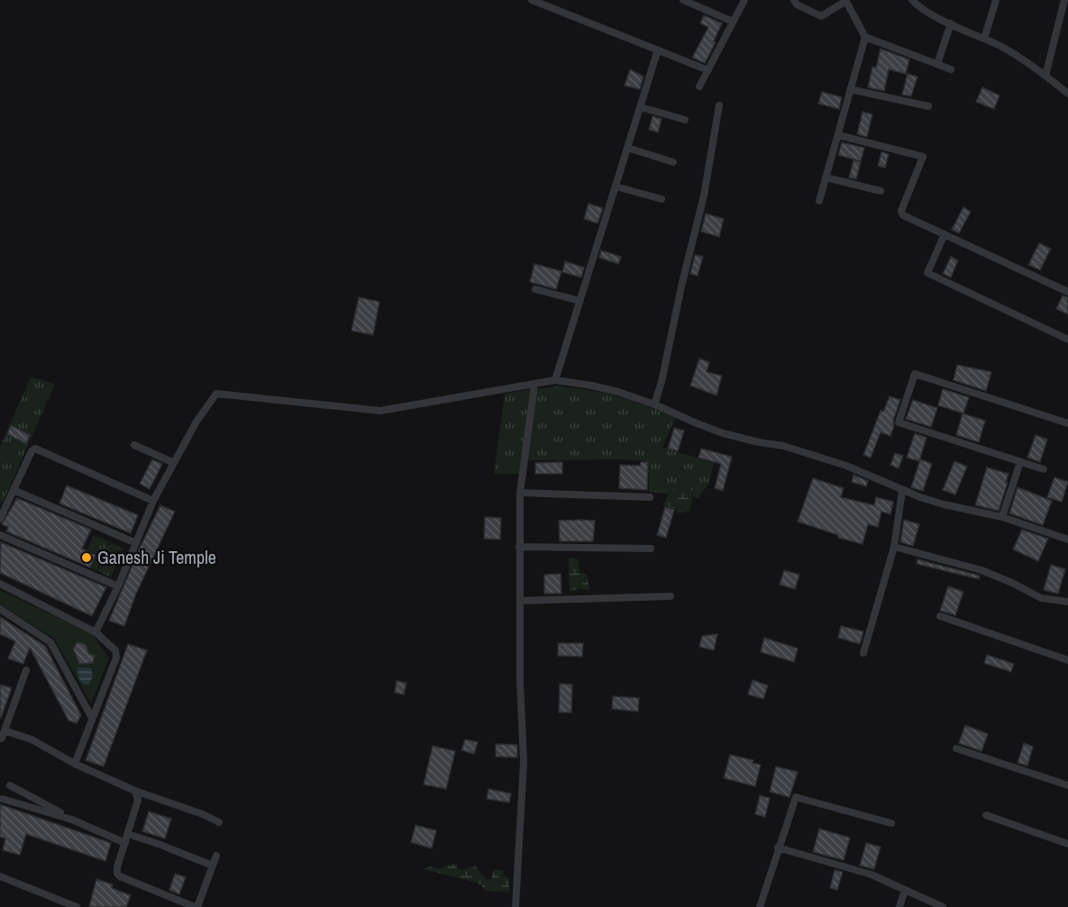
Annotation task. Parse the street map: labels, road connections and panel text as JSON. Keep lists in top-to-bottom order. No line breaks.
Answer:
{"places":["Ganesh Ji Temple"]}
